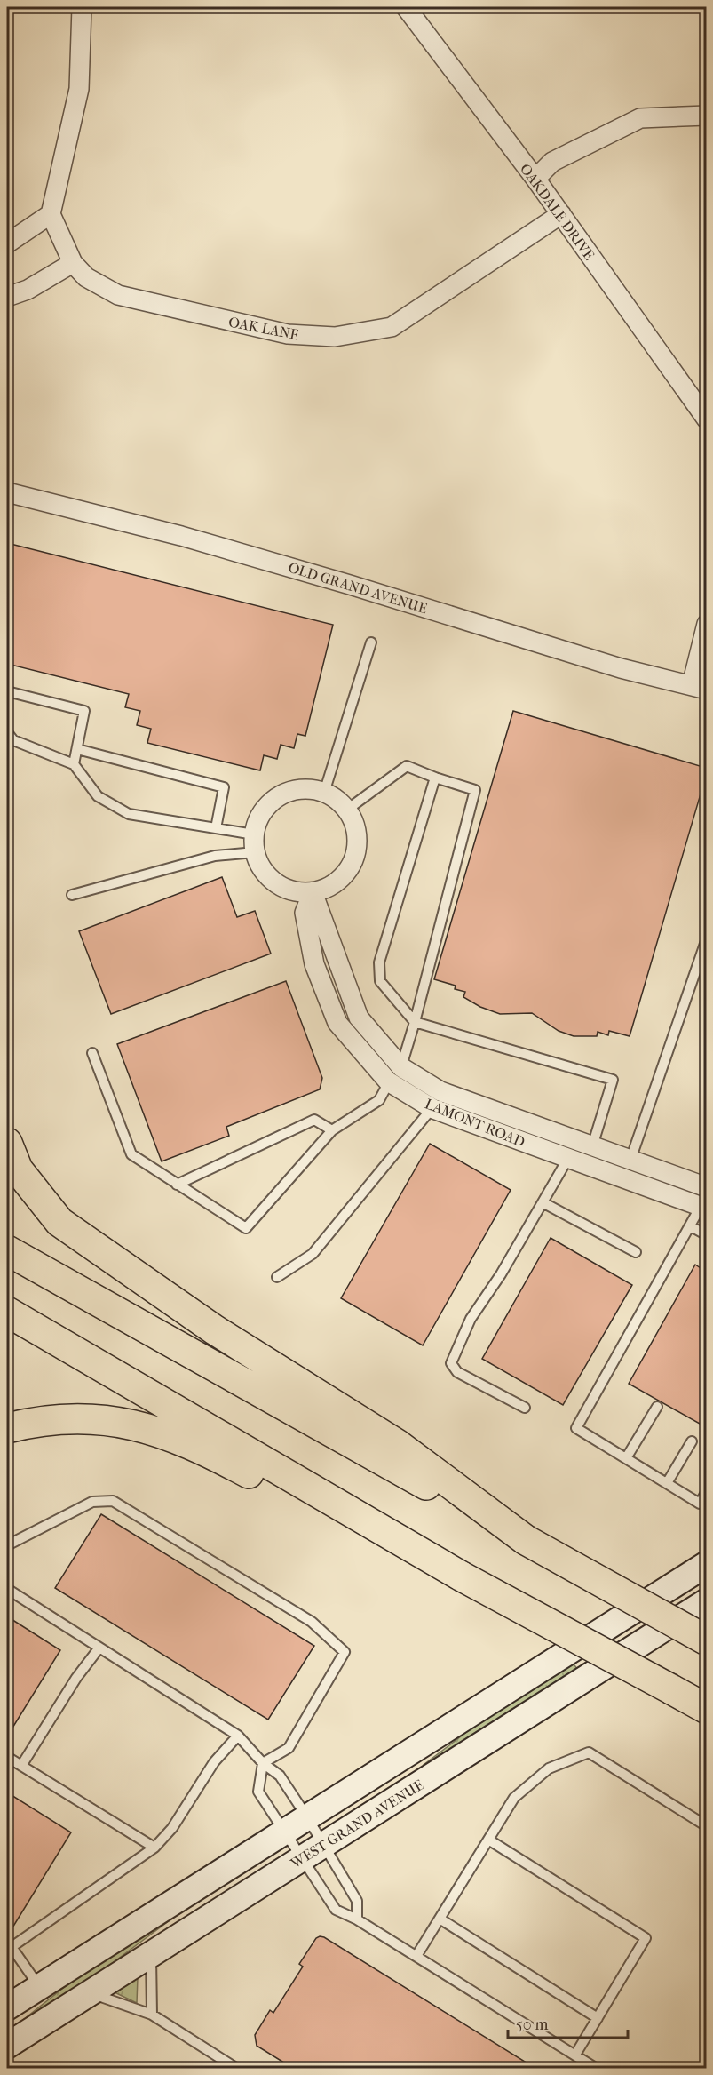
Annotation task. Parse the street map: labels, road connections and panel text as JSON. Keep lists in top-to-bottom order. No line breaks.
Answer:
{"streets":{"main road":["WEST GRAND AVENUE"],"street":["OAKDALE DRIVE","OAK LANE","OLD GRAND AVENUE","LAMONT ROAD"]},"crossings":[["OAKDALE DRIVE","OAK LANE"]],"scale_bar":"50 m"}
